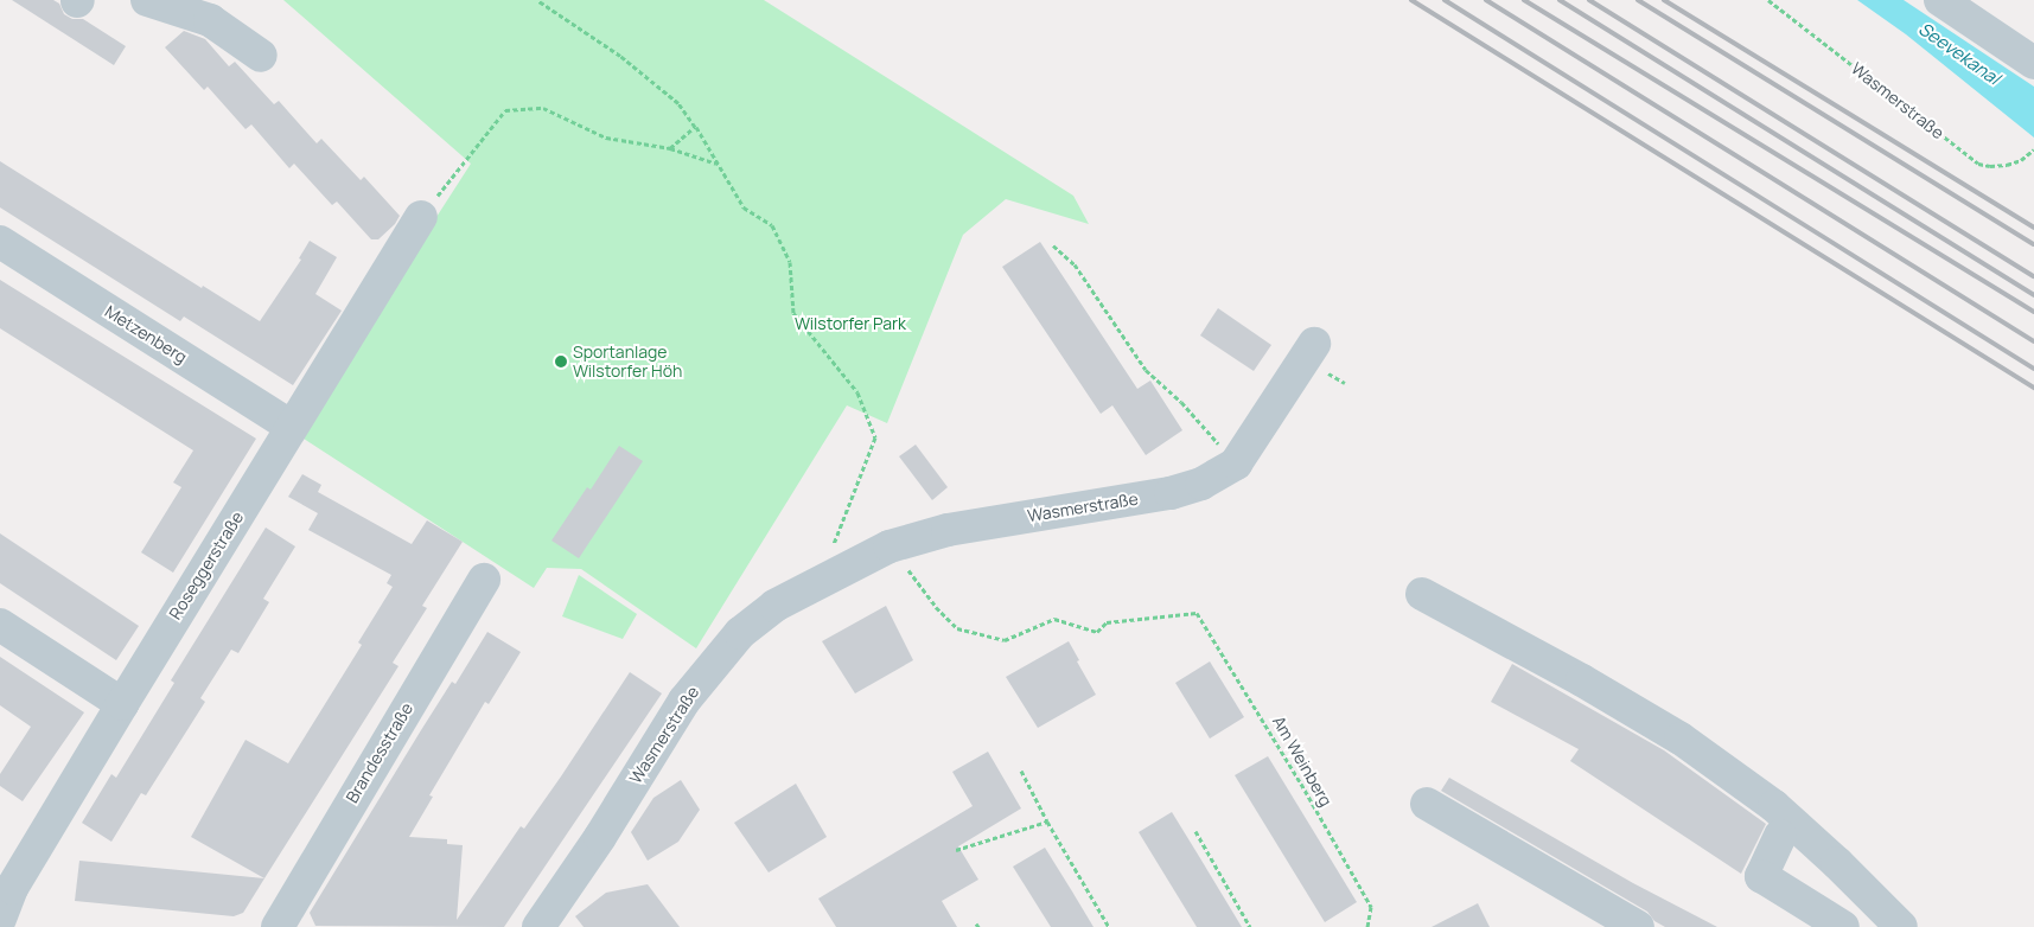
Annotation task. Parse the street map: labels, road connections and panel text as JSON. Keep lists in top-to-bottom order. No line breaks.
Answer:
{"streets":{"street":["Wasmerstraße","Metzenberg","Roseggerstraße","Brandesstraße"],"path":["Am Weinberg"]},"crossings":[["Wasmerstraße","Am Weinberg"],["Metzenberg","Roseggerstraße"]],"water":["Seevekanal"],"parks":["Wilstorfer Park"],"places":["Sportanlage Wilstorfer Höh"]}
